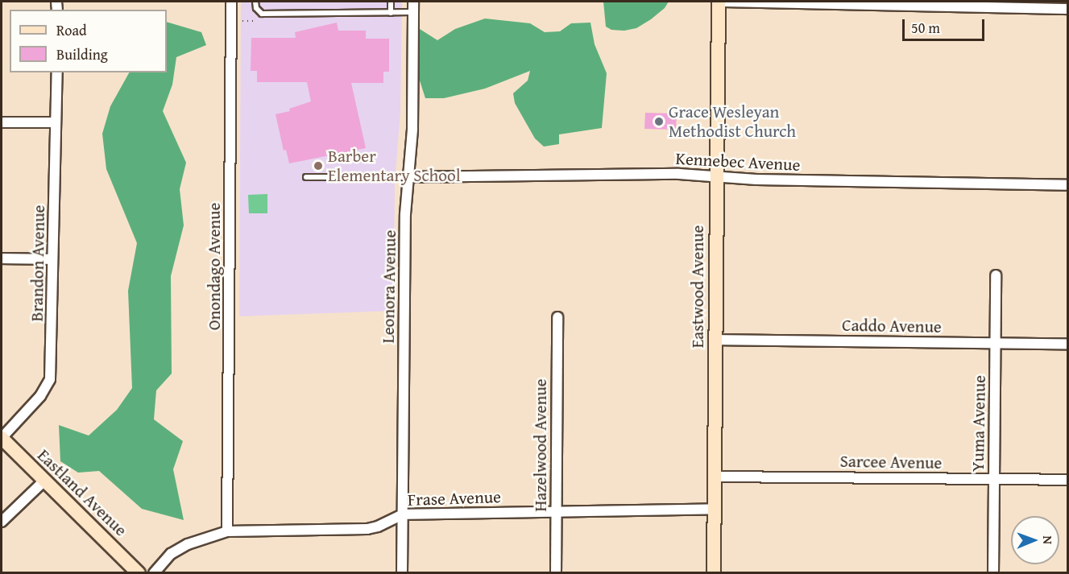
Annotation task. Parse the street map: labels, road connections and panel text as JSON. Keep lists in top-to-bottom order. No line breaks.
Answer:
{"streets":{"street":["Kennebec Avenue","Brandon Avenue","Onondago Avenue","Leonora Avenue","Eastwood Avenue","Caddo Avenue","Yuma Avenue","Hazelwood Avenue","Sarcee Avenue","Eastland Avenue","Frase Avenue"]},"crossings":[["Kennebec Avenue","Leonora Avenue"],["Kennebec Avenue","Eastwood Avenue"],["Brandon Avenue","Eastland Avenue"],["Onondago Avenue","Frase Avenue"],["Leonora Avenue","Frase Avenue"],["Eastwood Avenue","Caddo Avenue"],["Eastwood Avenue","Sarcee Avenue"],["Eastwood Avenue","Frase Avenue"],["Caddo Avenue","Yuma Avenue"],["Yuma Avenue","Sarcee Avenue"],["Hazelwood Avenue","Frase Avenue"]],"places":["Grace Wesleyan Methodist Church","Barber Elementary School"],"legend":["Road","Building"],"scale_bar":"50 m","north":"right"}
